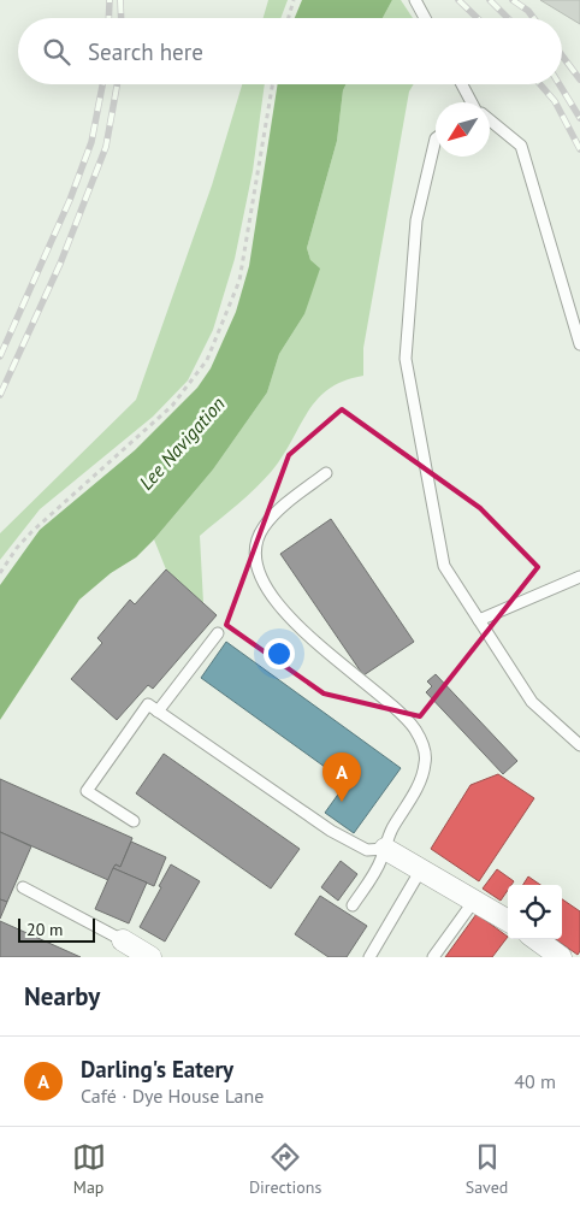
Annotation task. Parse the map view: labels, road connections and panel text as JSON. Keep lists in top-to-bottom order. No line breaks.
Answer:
{"water":["Lee Navigation"],"scale_bar":"20 m","north":"bottom left","page":{"search":"Search here","pins":"A","scale":"20 m","heading":"Nearby","list":[{"mark":"A","name":"Darling's Eatery","note":"Café · Dye House Lane","value":"40 m"}],"nav":["Map","Directions","Saved"]}}
